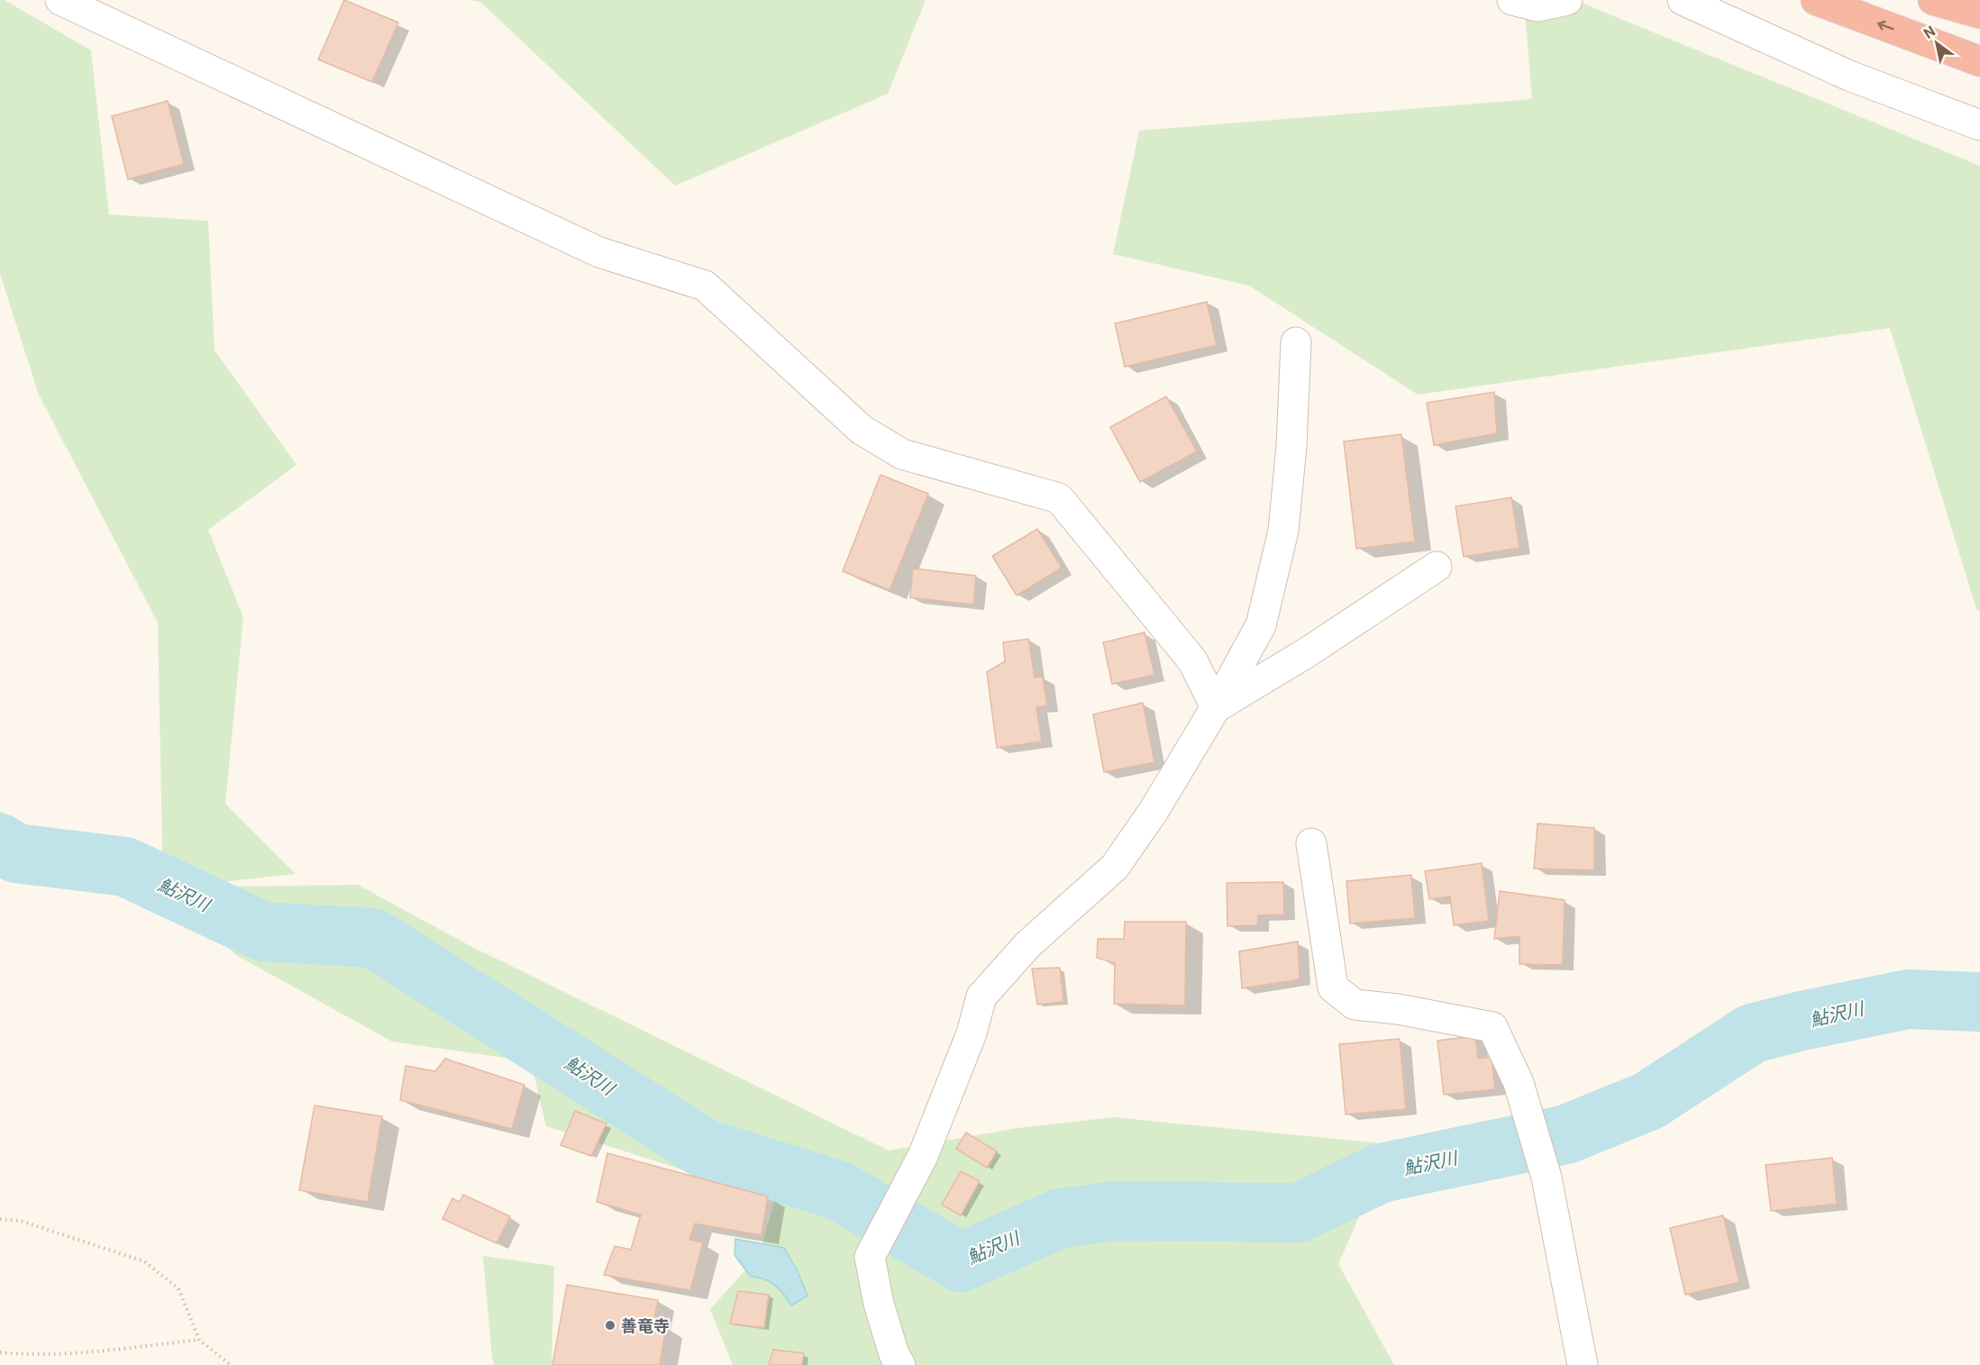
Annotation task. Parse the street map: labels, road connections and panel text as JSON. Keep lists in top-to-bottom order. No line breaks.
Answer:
{"water":["鮎沢川"],"places":["善竜寺"],"north":"top left"}
